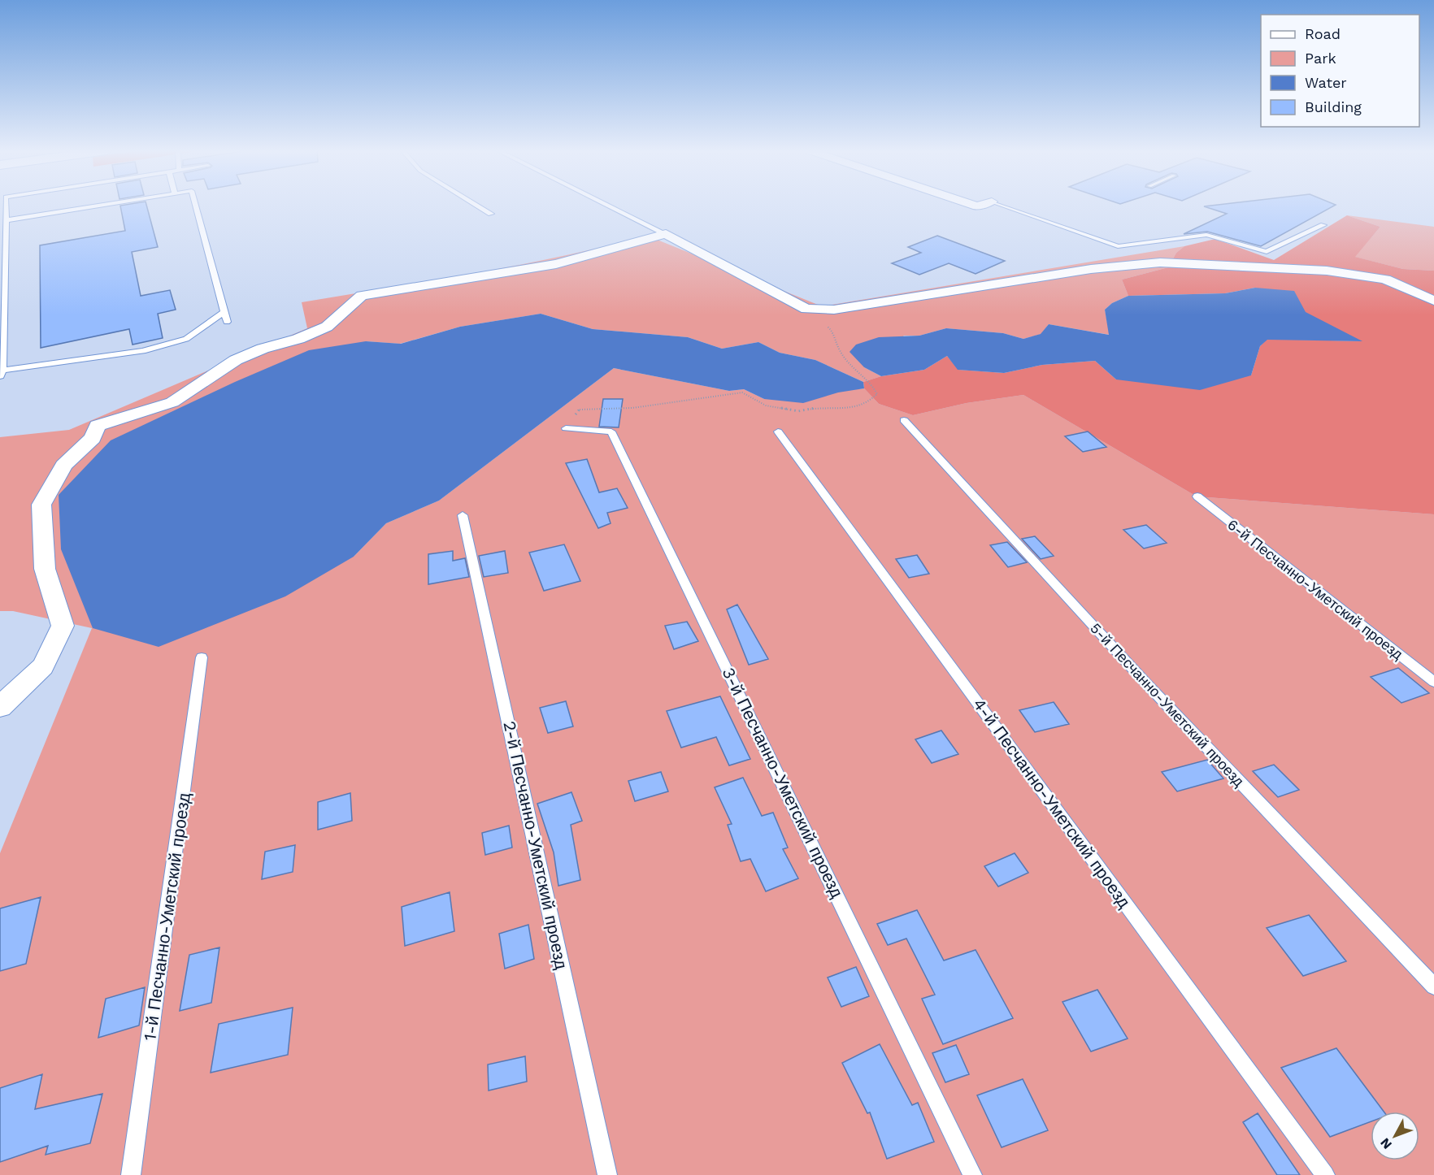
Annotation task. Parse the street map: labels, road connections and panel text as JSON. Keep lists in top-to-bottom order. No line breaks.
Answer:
{"streets":{"lane":["6-й Песчанно-Уметский проезд","5-й Песчанно-Уметский проезд","3-й Песчанно-Уметский проезд","4-й Песчанно-Уметский проезд","2-й Песчанно-Уметский проезд","1-й Песчанно-Уметский проезд"]},"legend":["Road","Park","Water","Building"],"north":"bottom left"}
